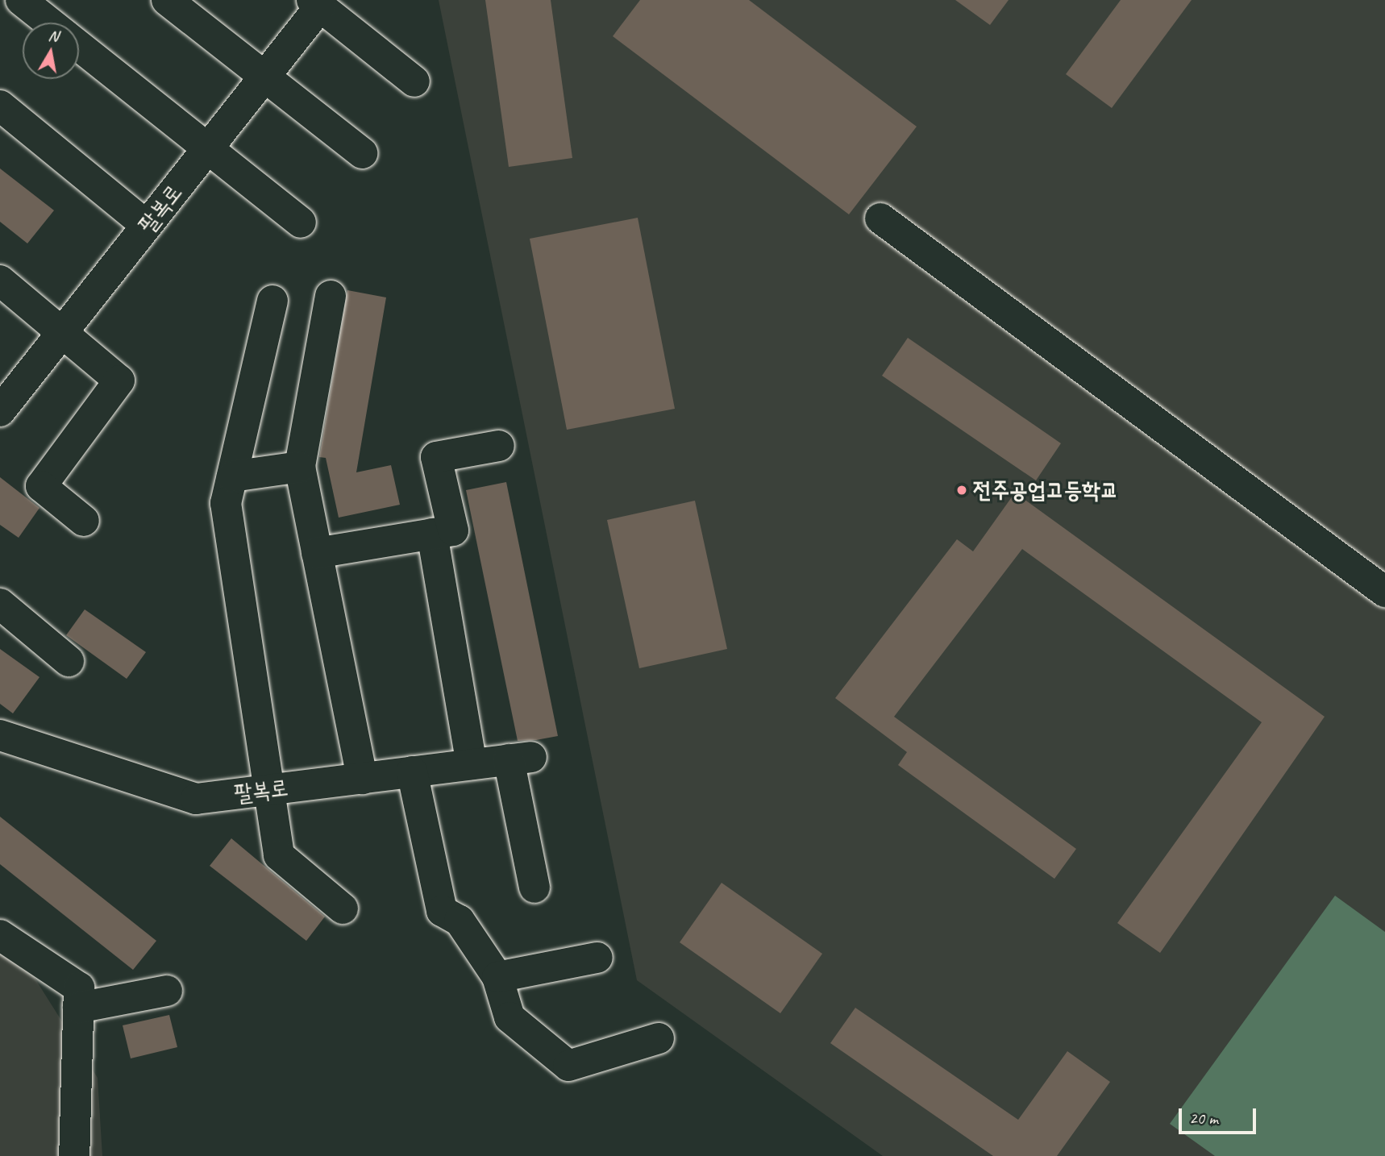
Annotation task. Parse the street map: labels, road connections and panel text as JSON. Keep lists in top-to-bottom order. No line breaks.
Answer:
{"streets":{"lane":["팔복로"]},"places":["전주공업고등학교"],"scale_bar":"20 m","north":"top"}
